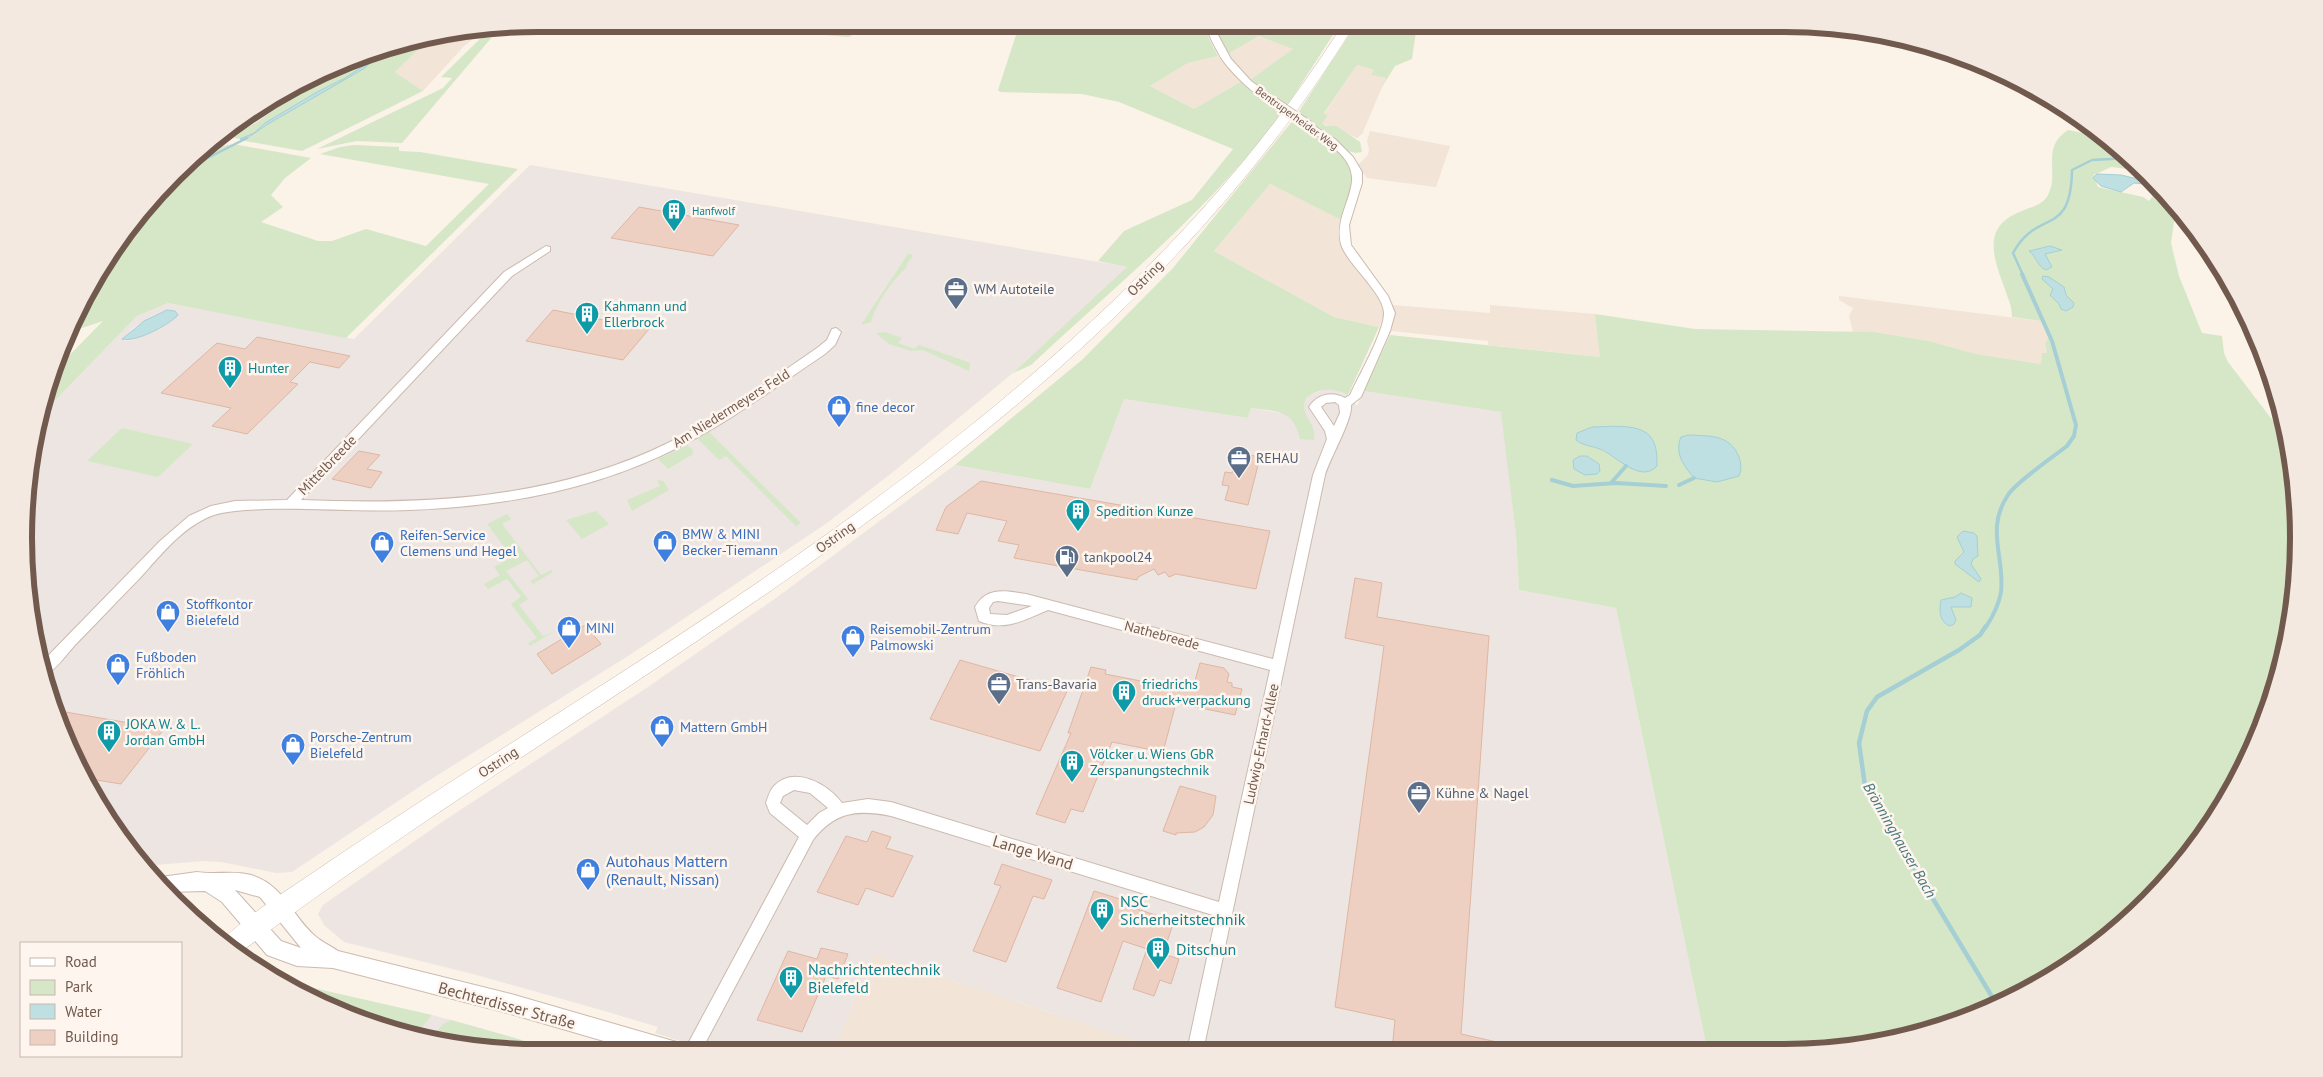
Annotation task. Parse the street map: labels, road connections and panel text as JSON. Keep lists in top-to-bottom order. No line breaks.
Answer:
{"streets":{"main road":["Ostring"],"street":["Bentruperheider Weg","Am Niedermeyers Feld","Mittelbreede","Nathebreede","Ludwig-Erhard-Allee","Lange Wand","Bechterdisser Straße"]},"crossings":[["Bentruperheider Weg","Ludwig-Erhard-Allee"],["Ostring","Bechterdisser Straße"],["Am Niedermeyers Feld","Mittelbreede"],["Nathebreede","Ludwig-Erhard-Allee"],["Ludwig-Erhard-Allee","Lange Wand"]],"water":["Brönninghauser Bach"],"places":{"building":["Hanfwolf","Kahmann und Ellerbrock","Hunter","Spedition Kunze","friedrichs druck+verpackung","JOKA W. & L. Jordan GmbH","Völcker u. Wiens GbR Zerspanungstechnik","NSC Sicherheitstechnik","Ditschun","Nachrichtentechnik Bielefeld"],"office":["WM Autoteile","REHAU","Trans-Bavaria","Kühne & Nagel"],"shop":["fine decor","BMW & MINI Becker-Tiemann","Reifen-Service Clemens und Hegel","Stoffkontor Bielefeld","MINI","Reisemobil-Zentrum Palmowski","Fußboden Fröhlich","Mattern GmbH","Porsche-Zentrum Bielefeld","Autohaus Mattern (Renault, Nissan)"],"fuel station":["tankpool24"]},"legend":["Road","Park","Water","Building"]}
